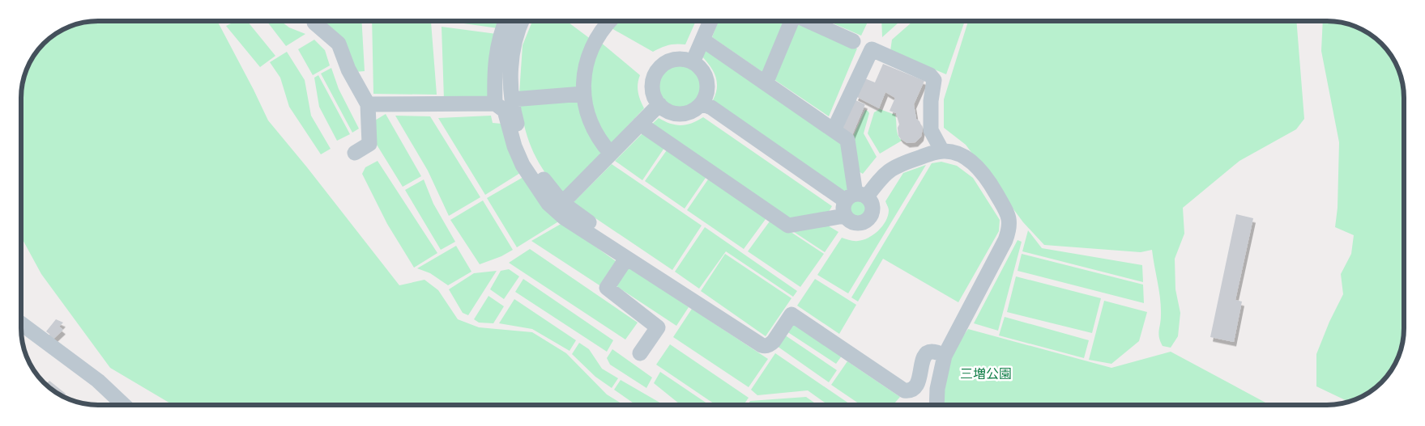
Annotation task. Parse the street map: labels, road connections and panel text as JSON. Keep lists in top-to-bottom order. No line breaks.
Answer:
{"parks":["三増公園"]}
